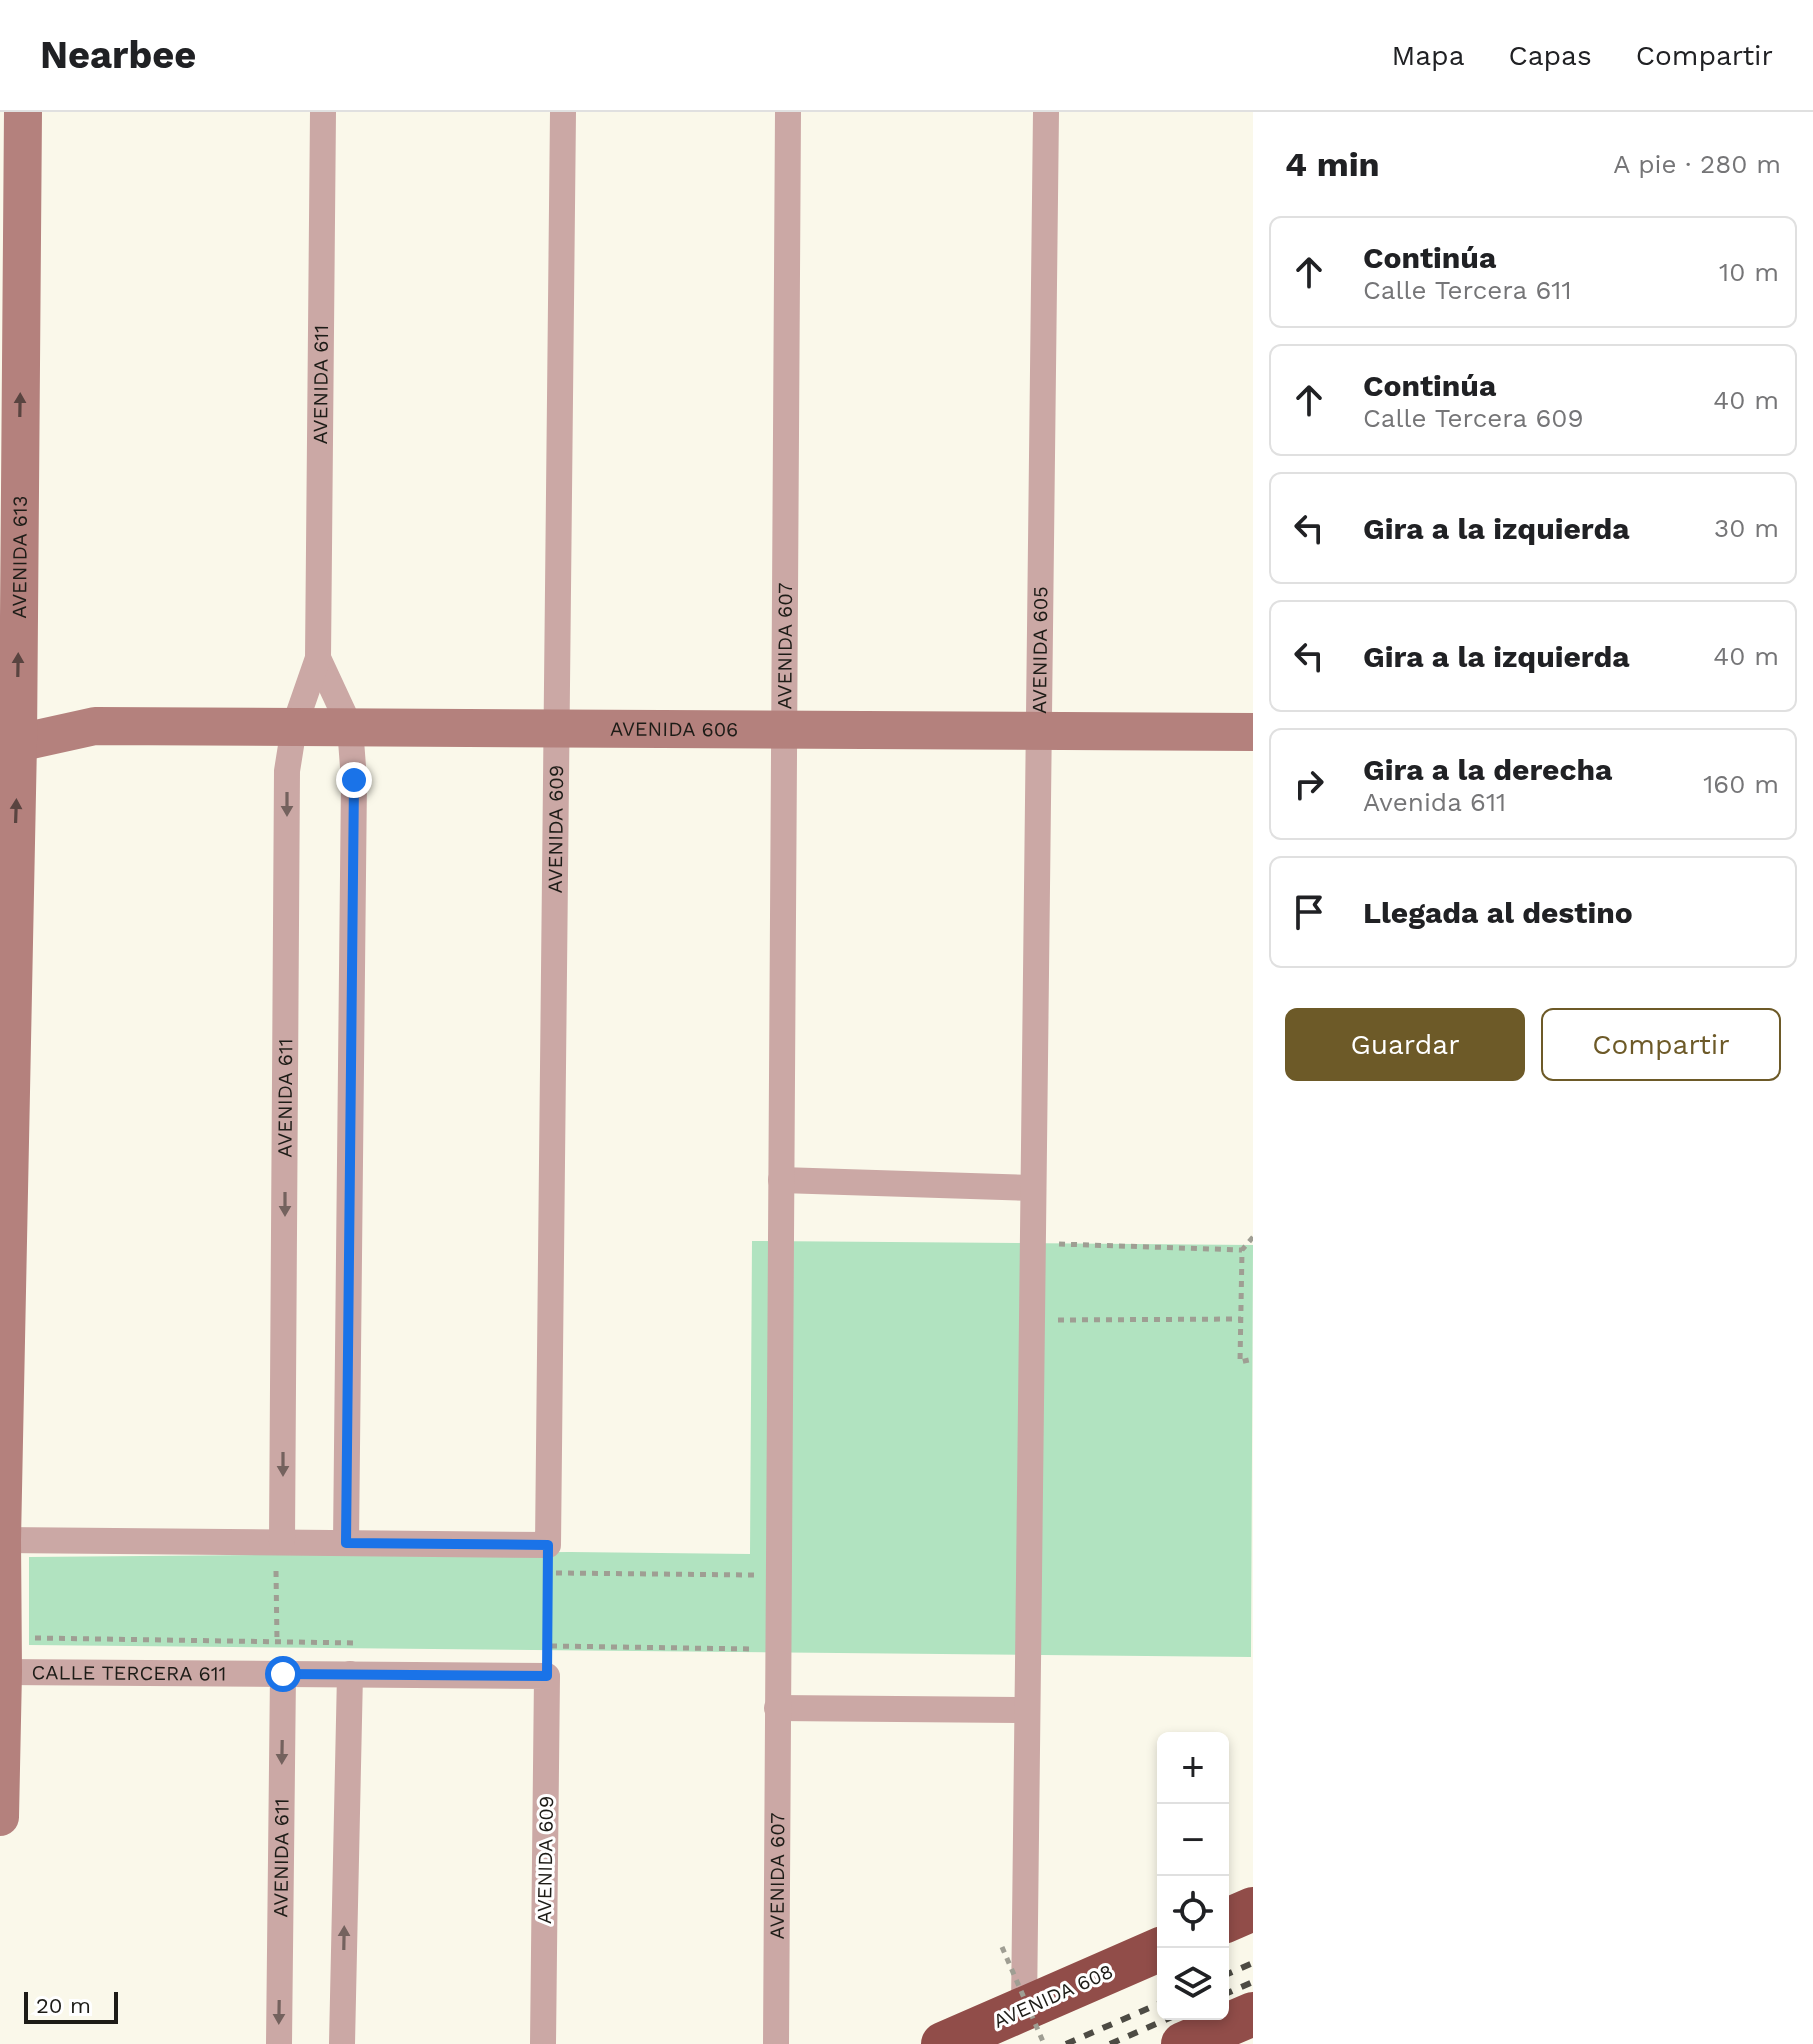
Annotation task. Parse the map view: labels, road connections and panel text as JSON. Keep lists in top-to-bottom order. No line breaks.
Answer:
{"streets":{"highway":["AVENIDA 608"],"street":["AVENIDA 611","AVENIDA 613","AVENIDA 607","AVENIDA 605","AVENIDA 606","AVENIDA 609","CALLE TERCERA 611"]},"crossings":[["AVENIDA 611","AVENIDA 606"],["AVENIDA 611","CALLE TERCERA 611"],["AVENIDA 613","AVENIDA 606"],["AVENIDA 613","CALLE TERCERA 611"],["AVENIDA 607","AVENIDA 606"],["AVENIDA 605","AVENIDA 606"],["AVENIDA 606","AVENIDA 609"],["AVENIDA 609","CALLE TERCERA 611"]],"one_way":["AVENIDA 613"],"scale_bar":"20 m","page":{"header":"Nearbee","nav":["Mapa","Capas","Compartir"],"heading":["4 min","A pie · 280 m"],"list":[["Continúa","Calle Tercera 611","10 m"],["Continúa","Calle Tercera 609","40 m"],["Gira a la izquierda","30 m"],["Gira a la izquierda","40 m"],["Gira a la derecha","Avenida 611","160 m"],"Llegada al destino"],"buttons":["Guardar","Compartir"],"map_buttons":["+","−"],"scale":"20 m"}}
